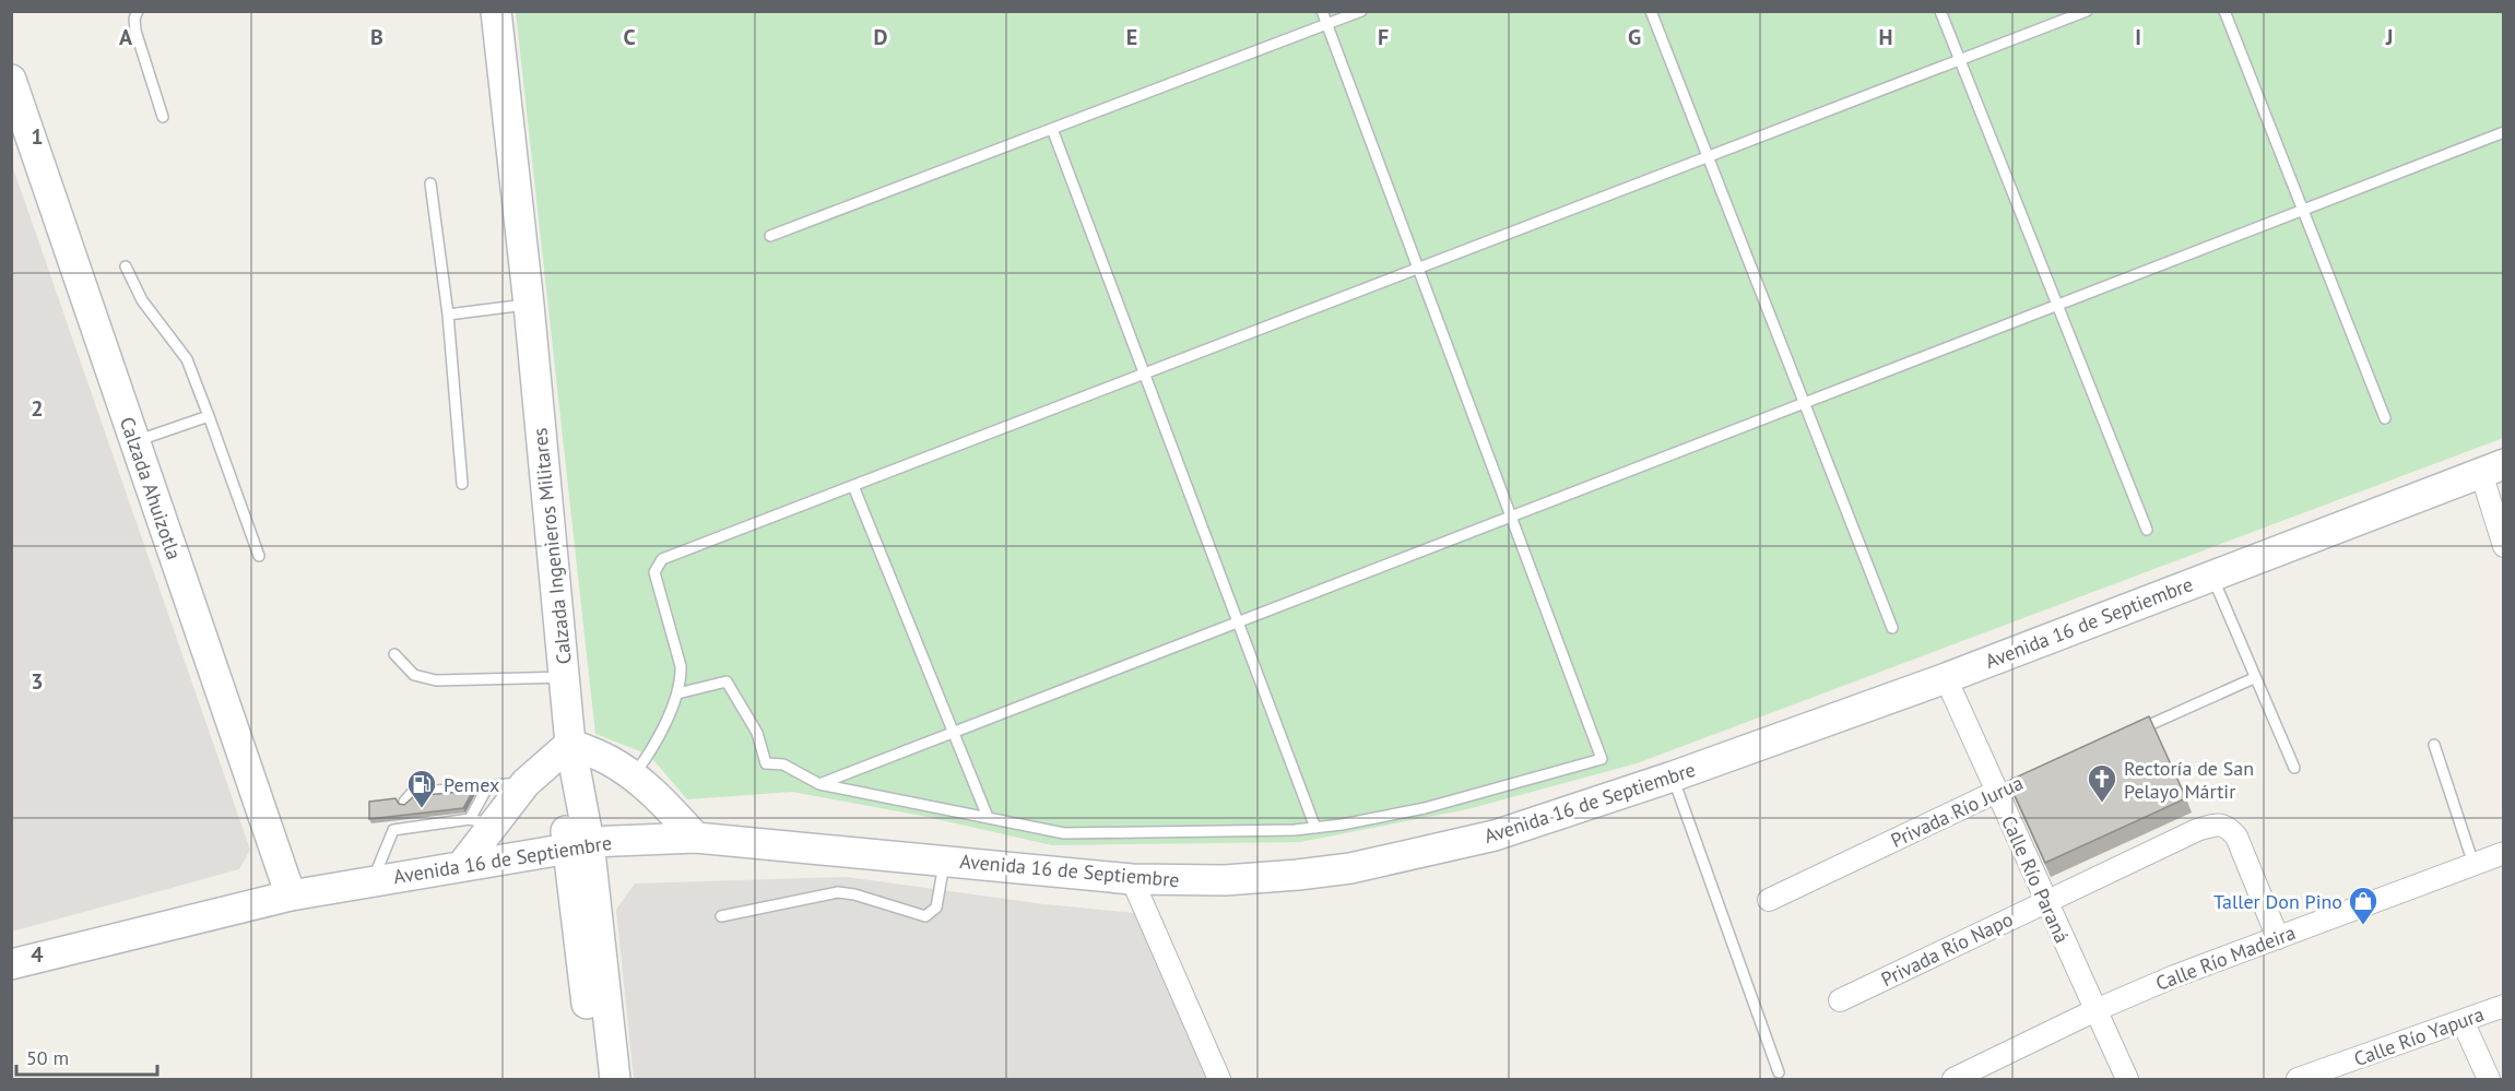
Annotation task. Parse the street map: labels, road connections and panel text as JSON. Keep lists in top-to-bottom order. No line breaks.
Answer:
{"streets":{"main road":["Calzada Ahuizotla","Calzada Ingenieros Militares","Avenida 16 de Septiembre"],"street":["Privada Río Jurua","Calle Río Paraná","Privada Río Napo","Calle Río Madeira","Calle Río Yapura"]},"crossings":[["Calzada Ahuizotla","Avenida 16 de Septiembre"],["Calzada Ingenieros Militares","Avenida 16 de Septiembre"],["Avenida 16 de Septiembre","Calle Río Paraná"],["Privada Río Jurua","Calle Río Paraná"],["Calle Río Paraná","Privada Río Napo"],["Calle Río Paraná","Calle Río Madeira"],["Privada Río Napo","Calle Río Madeira"]],"places":{"church":["Rectoría de San Pelayo Mártir"],"fuel station":["Pemex"],"shop":["Taller Don Pino"]},"scale_bar":"50 m","grid":{"columns":["A","B","C","D","E","F","G","H","I","J"],"rows":["1","2","3","4"]}}
